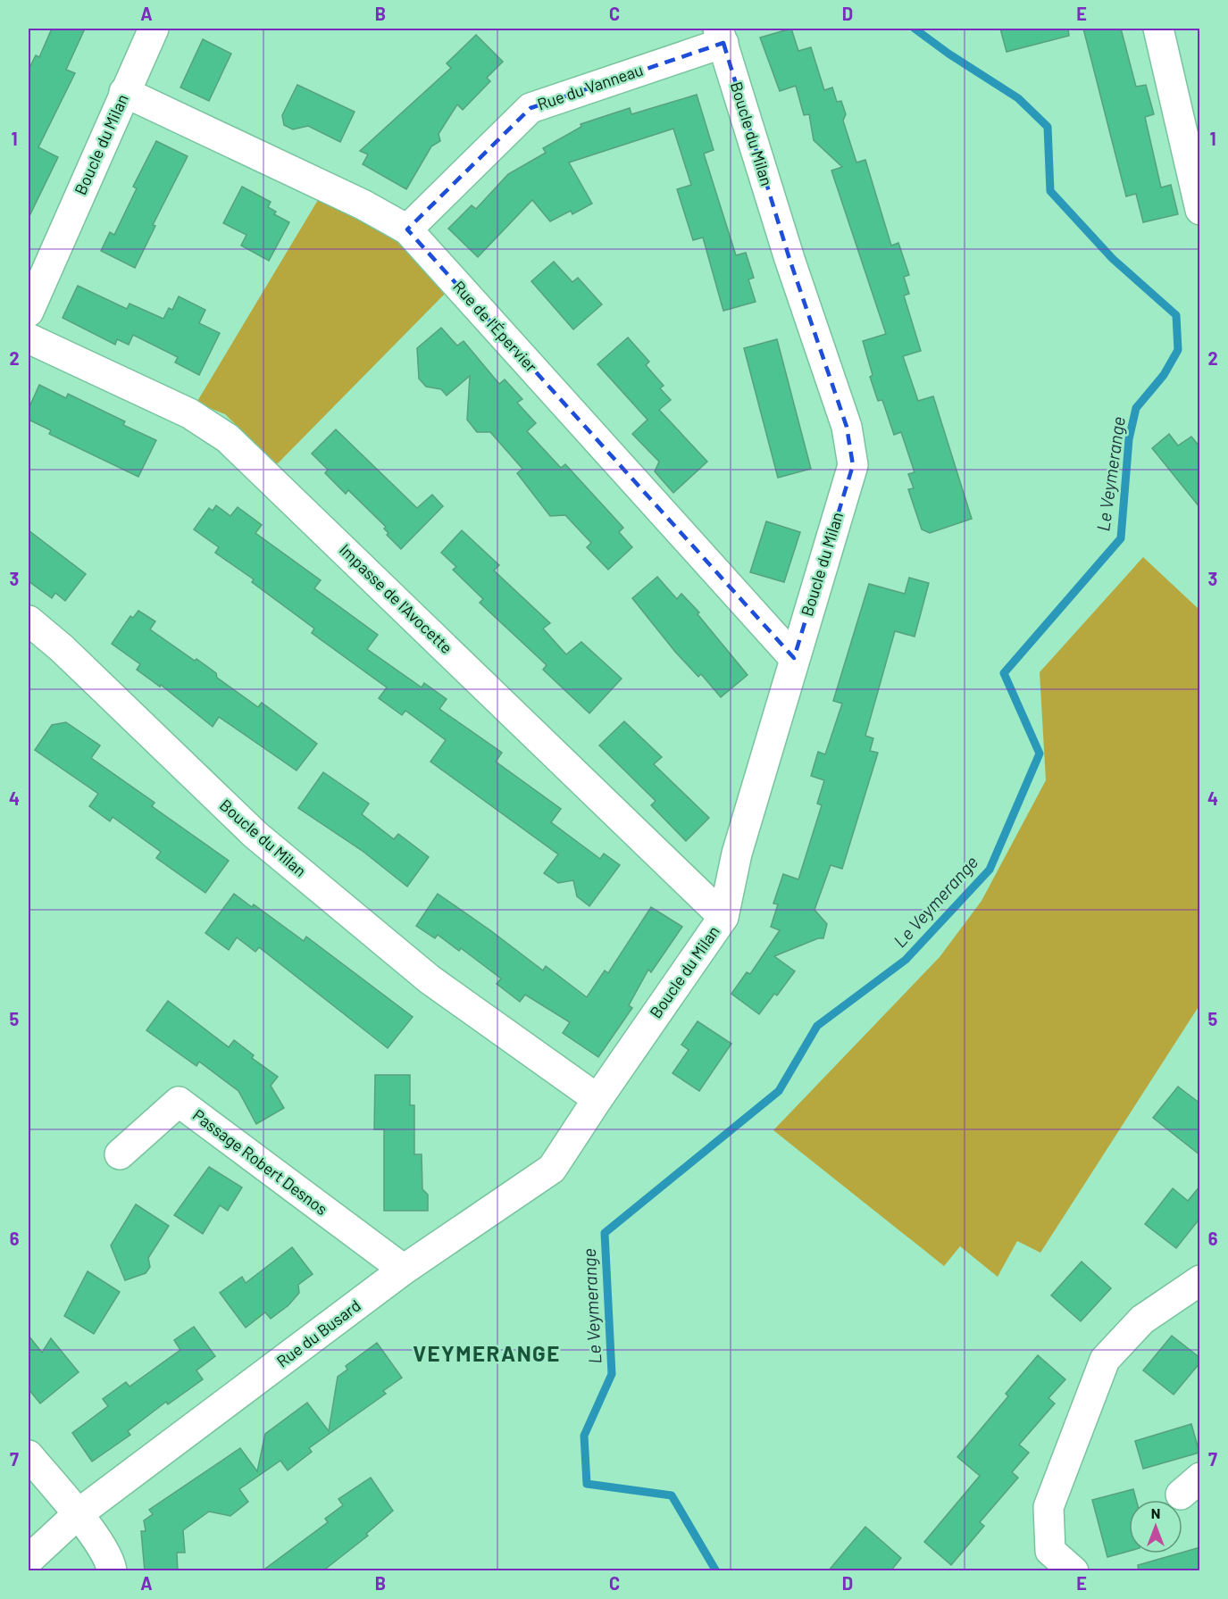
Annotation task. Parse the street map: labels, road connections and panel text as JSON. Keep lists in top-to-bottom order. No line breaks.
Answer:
{"streets":{"street":["Rue du Vanneau","Boucle du Milan","Rue de l'Épervier","Impasse de l'Avocette","Passage Robert Desnos","Rue du Busard"]},"crossings":[["Rue du Vanneau","Boucle du Milan"],["Rue du Vanneau","Rue de l'Épervier"],["Boucle du Milan","Rue de l'Épervier"],["Boucle du Milan","Impasse de l'Avocette"],["Boucle du Milan","Rue du Busard"],["Passage Robert Desnos","Rue du Busard"]],"districts":["VEYMERANGE"],"water":["Le Veymerange"],"north":"top","grid":{"columns":["A","B","C","D","E"],"rows":["1","2","3","4","5","6","7"]}}
